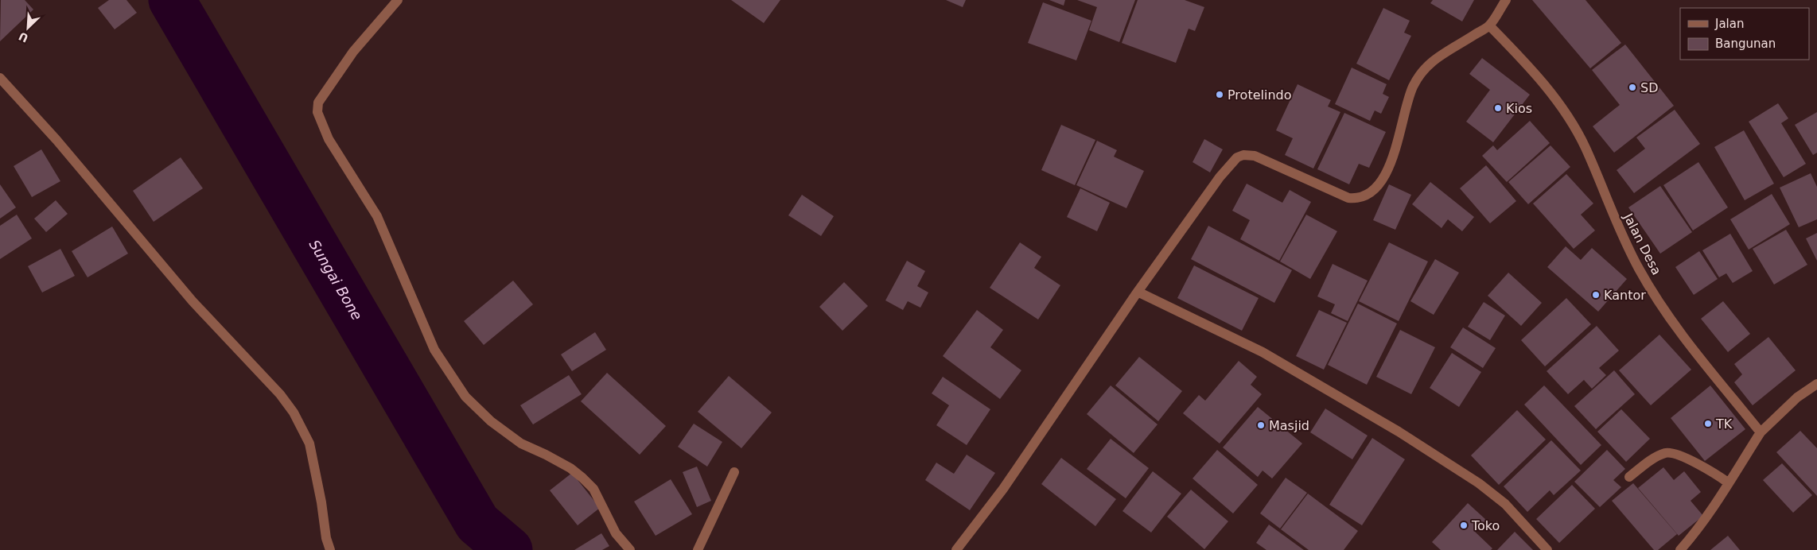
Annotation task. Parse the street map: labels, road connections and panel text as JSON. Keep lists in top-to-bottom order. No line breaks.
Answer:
{"streets":{"street":["Jalan Desa"]},"water":["Sungai Bone"],"places":["SD","Protelindo","Kios","Kantor","TK","Masjid","Toko"],"legend":["Jalan","Bangunan"],"north":"bottom left"}
